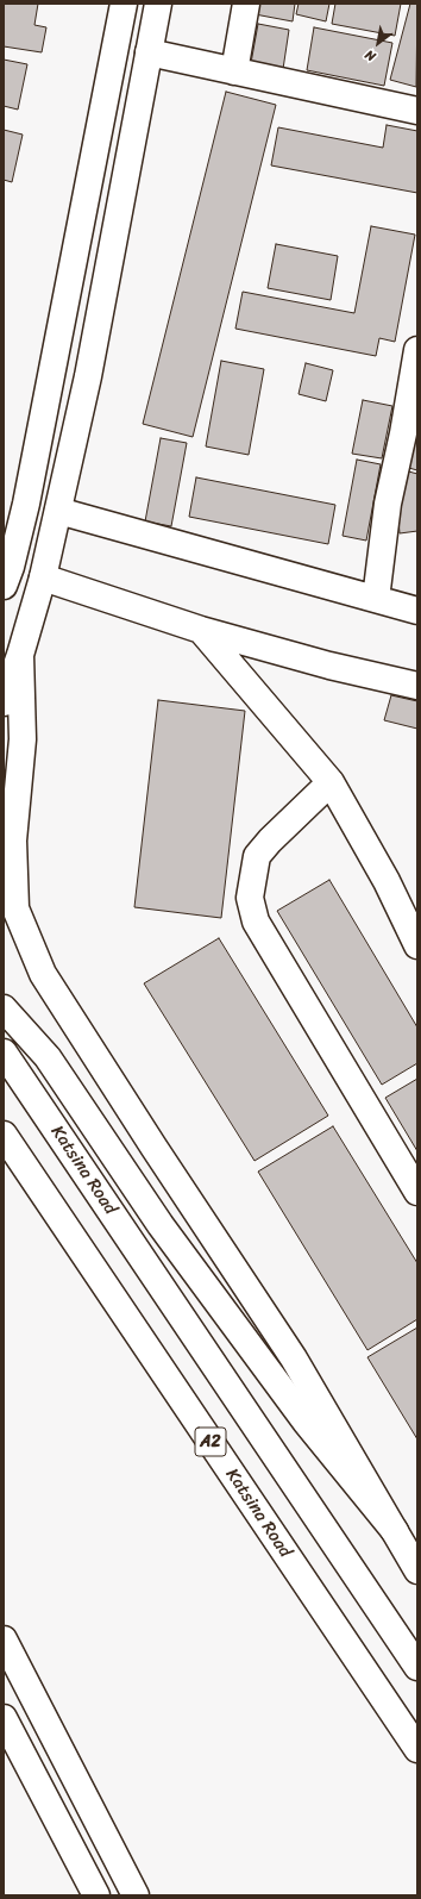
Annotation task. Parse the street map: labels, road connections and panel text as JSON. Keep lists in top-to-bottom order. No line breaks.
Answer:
{"streets":{"main road":["Katsina Road","A2"]},"north":"bottom left"}
